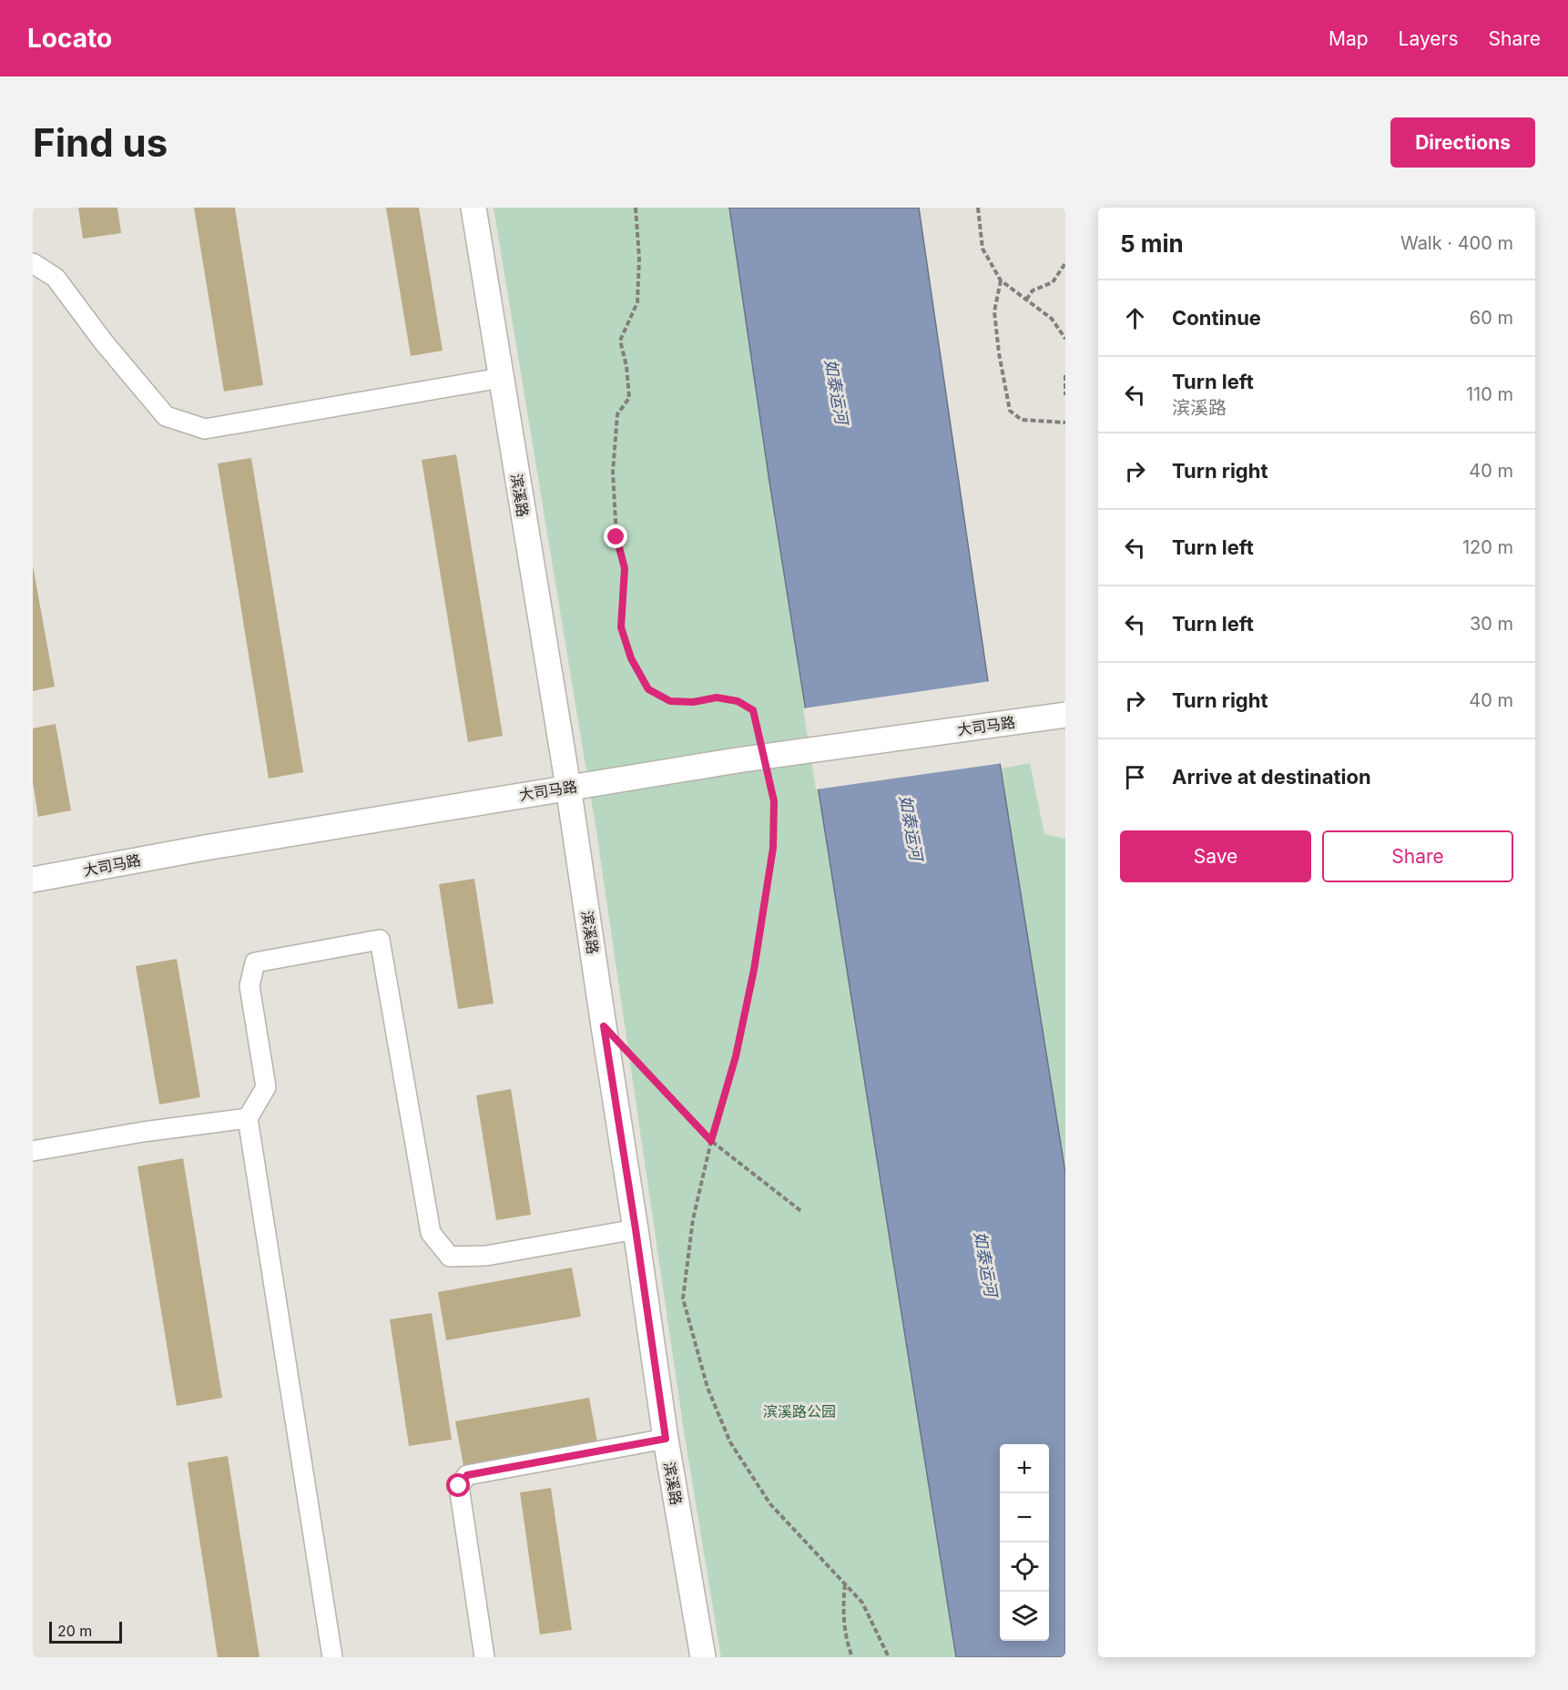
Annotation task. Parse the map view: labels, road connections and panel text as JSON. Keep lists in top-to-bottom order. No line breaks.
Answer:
{"streets":{"street":["滨溪路","大司马路"]},"crossings":[["滨溪路","大司马路"]],"water":["如泰运河"],"parks":["滨溪路公园"],"scale_bar":"20 m","page":{"header":"Locato","nav":["Map","Layers","Share"],"buttons":["Directions",["Save","Share"]],"title":"Find us","heading":["5 min","Walk · 400 m"],"list":[["Continue","60 m"],["Turn left","滨溪路","110 m"],["Turn right","40 m"],["Turn left","120 m"],["Turn left","30 m"],["Turn right","40 m"],"Arrive at destination"],"map_buttons":["+","−"],"scale":"20 m"}}
